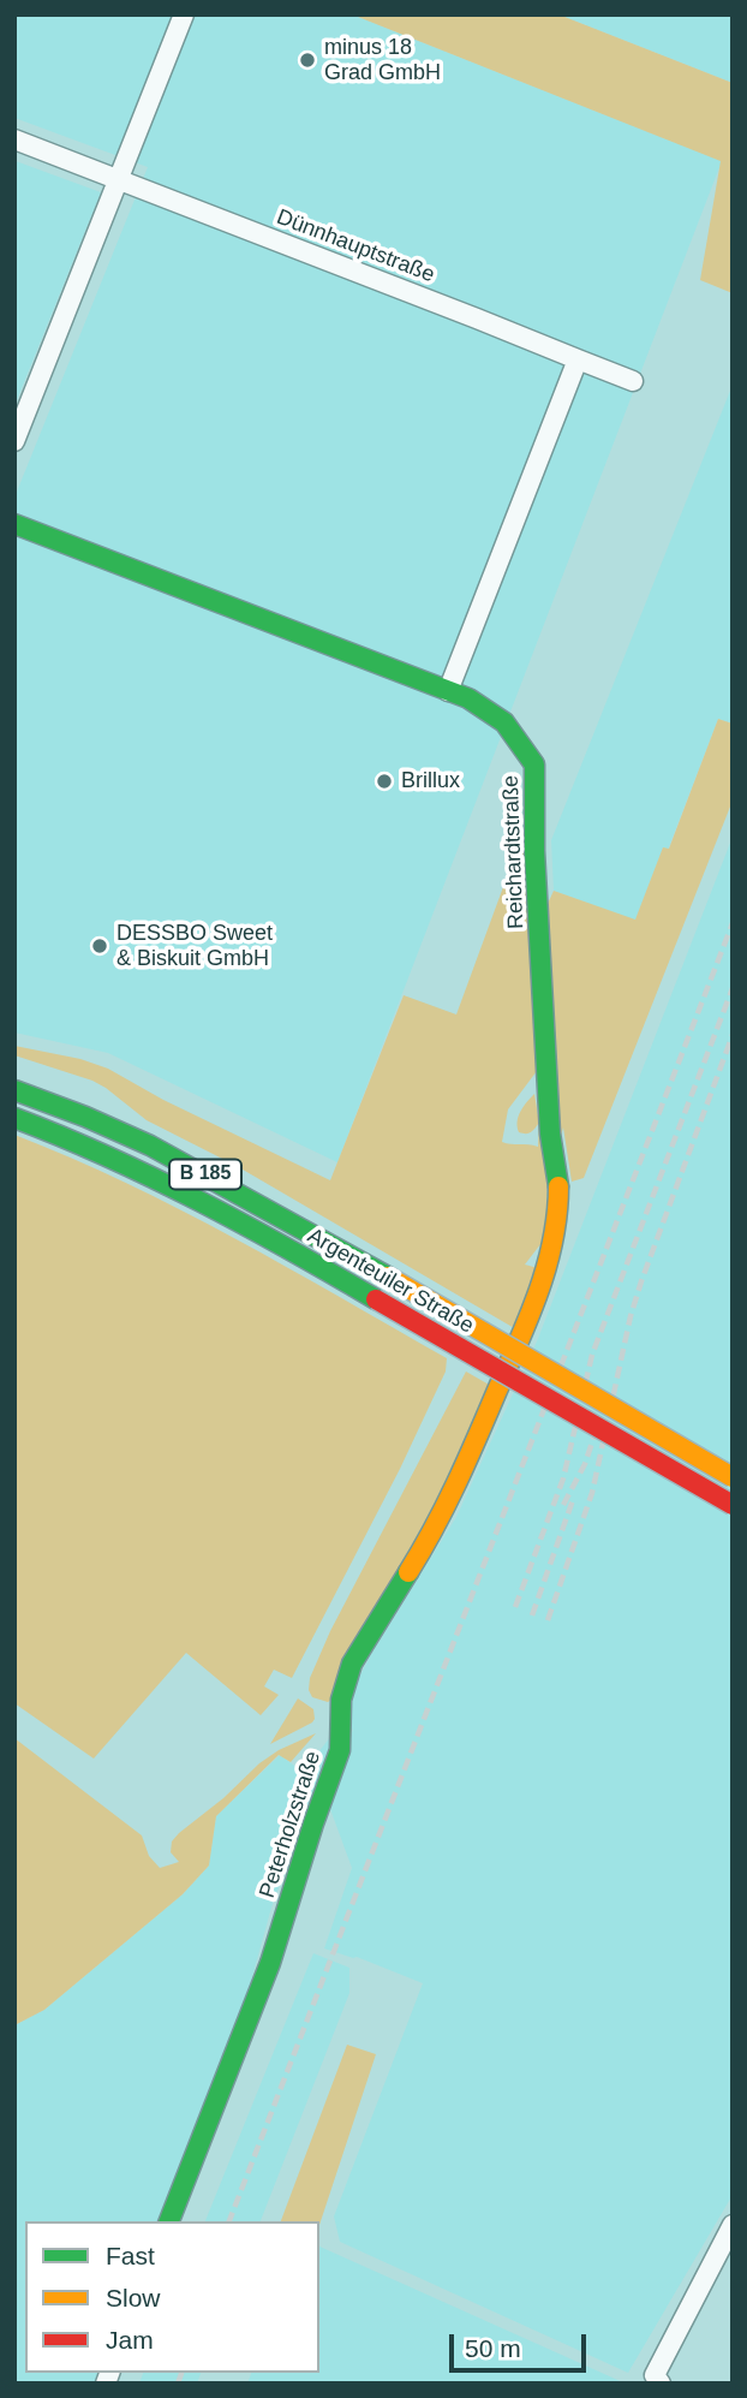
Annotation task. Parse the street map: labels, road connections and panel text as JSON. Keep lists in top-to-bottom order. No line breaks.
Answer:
{"streets":{"street":["Dünnhauptstraße","Reichardtstraße","B 185","Argenteuiler Straße","Peterholzstraße"]},"crossings":[["Reichardtstraße","Peterholzstraße"]],"places":["minus 18 Grad GmbH","Brillux","DESSBO Sweet & Biskuit GmbH"],"legend":["Fast","Slow","Jam"],"scale_bar":"50 m"}
